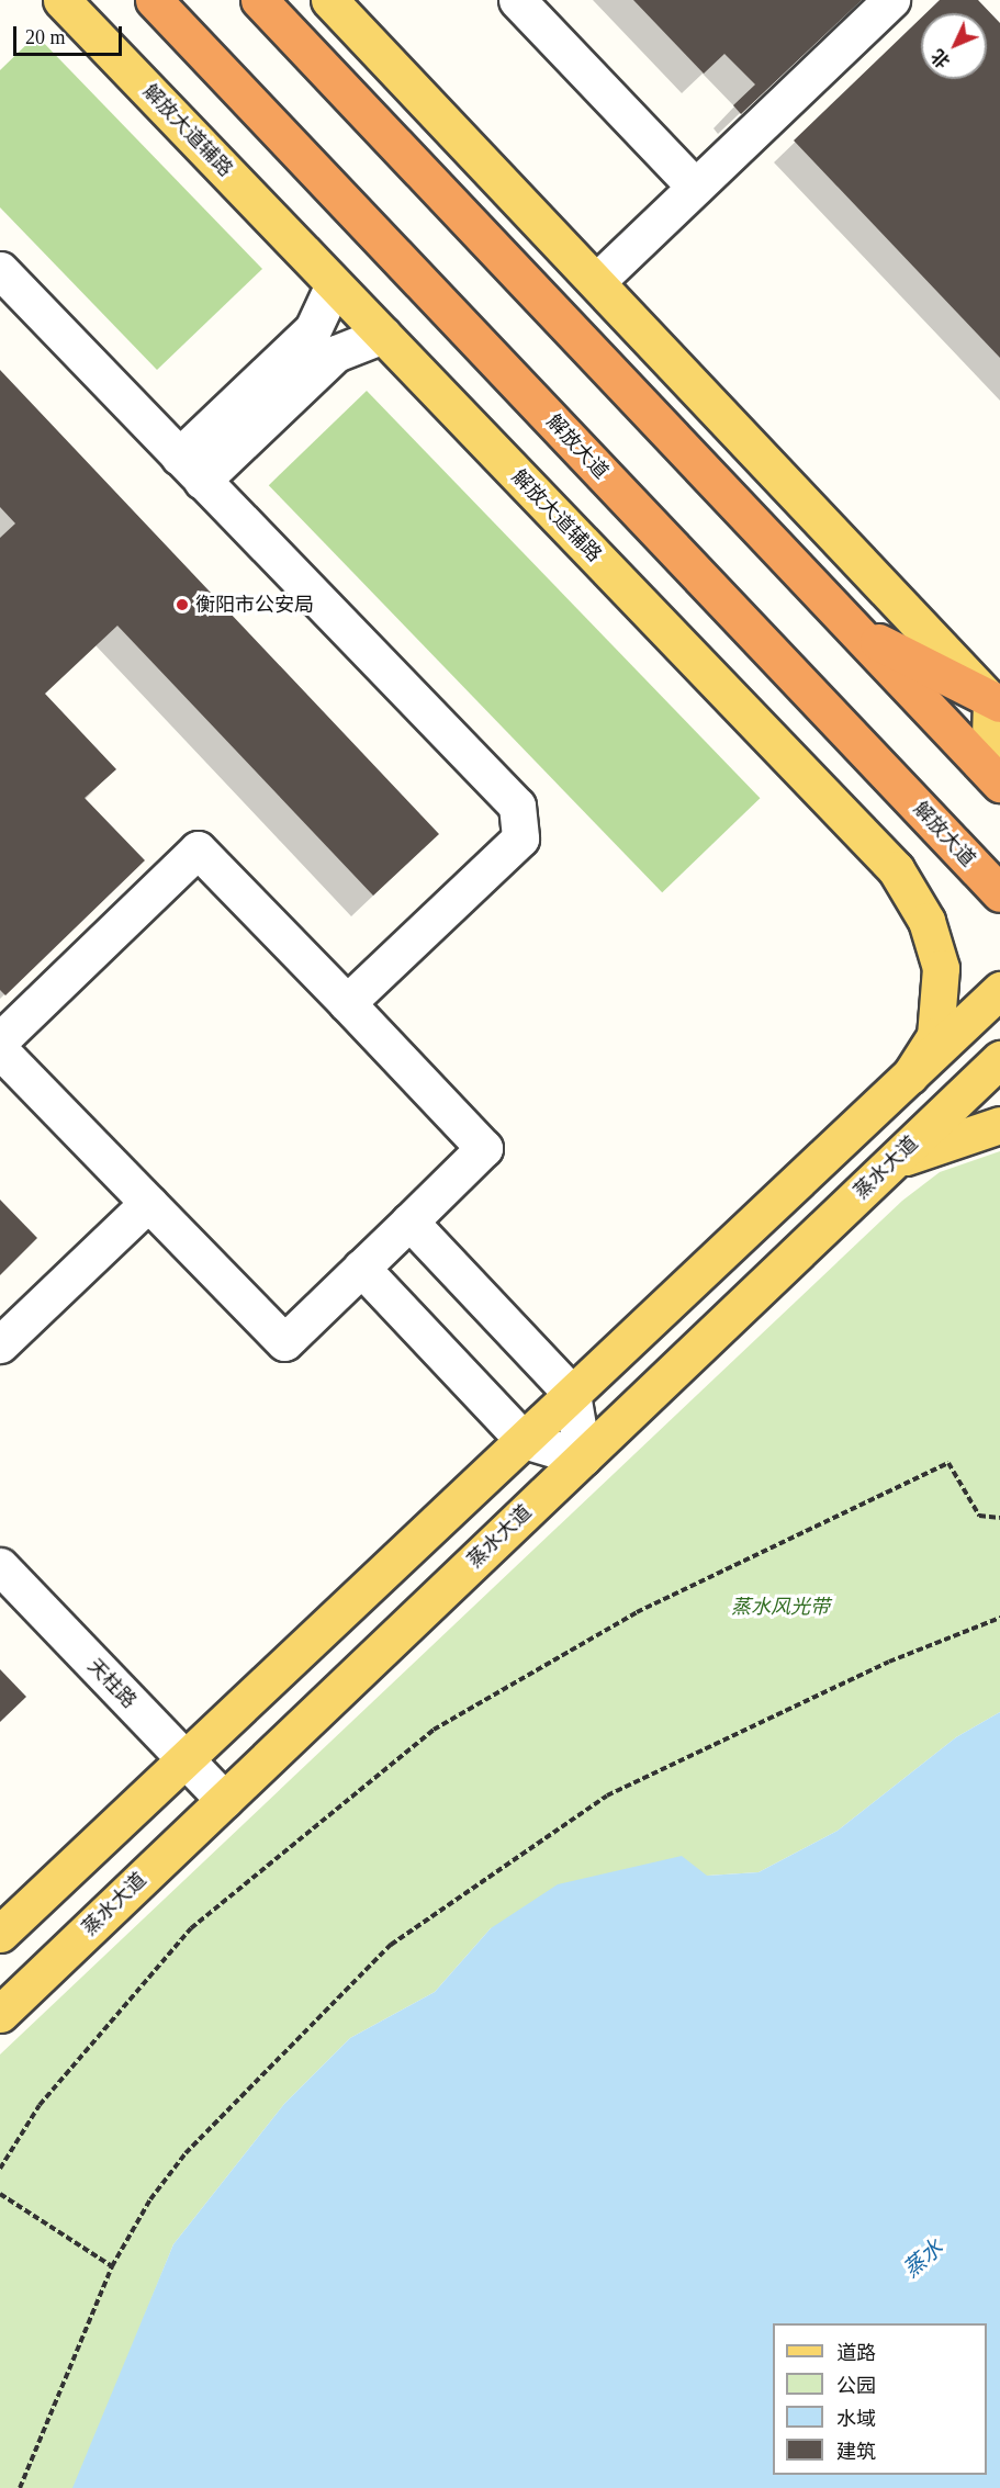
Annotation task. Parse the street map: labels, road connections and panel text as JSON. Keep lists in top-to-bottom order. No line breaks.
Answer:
{"streets":{"highway":["解放大道"],"main road":["解放大道辅路","蒸水大道"],"street":["天柱路"]},"crossings":[["蒸水大道","天柱路"]],"water":["蒸水"],"parks":["蒸水风光带"],"places":["衡阳市公安局"],"legend":["道路","公园","水域","建筑"],"scale_bar":"20 m","north":"bottom left"}
